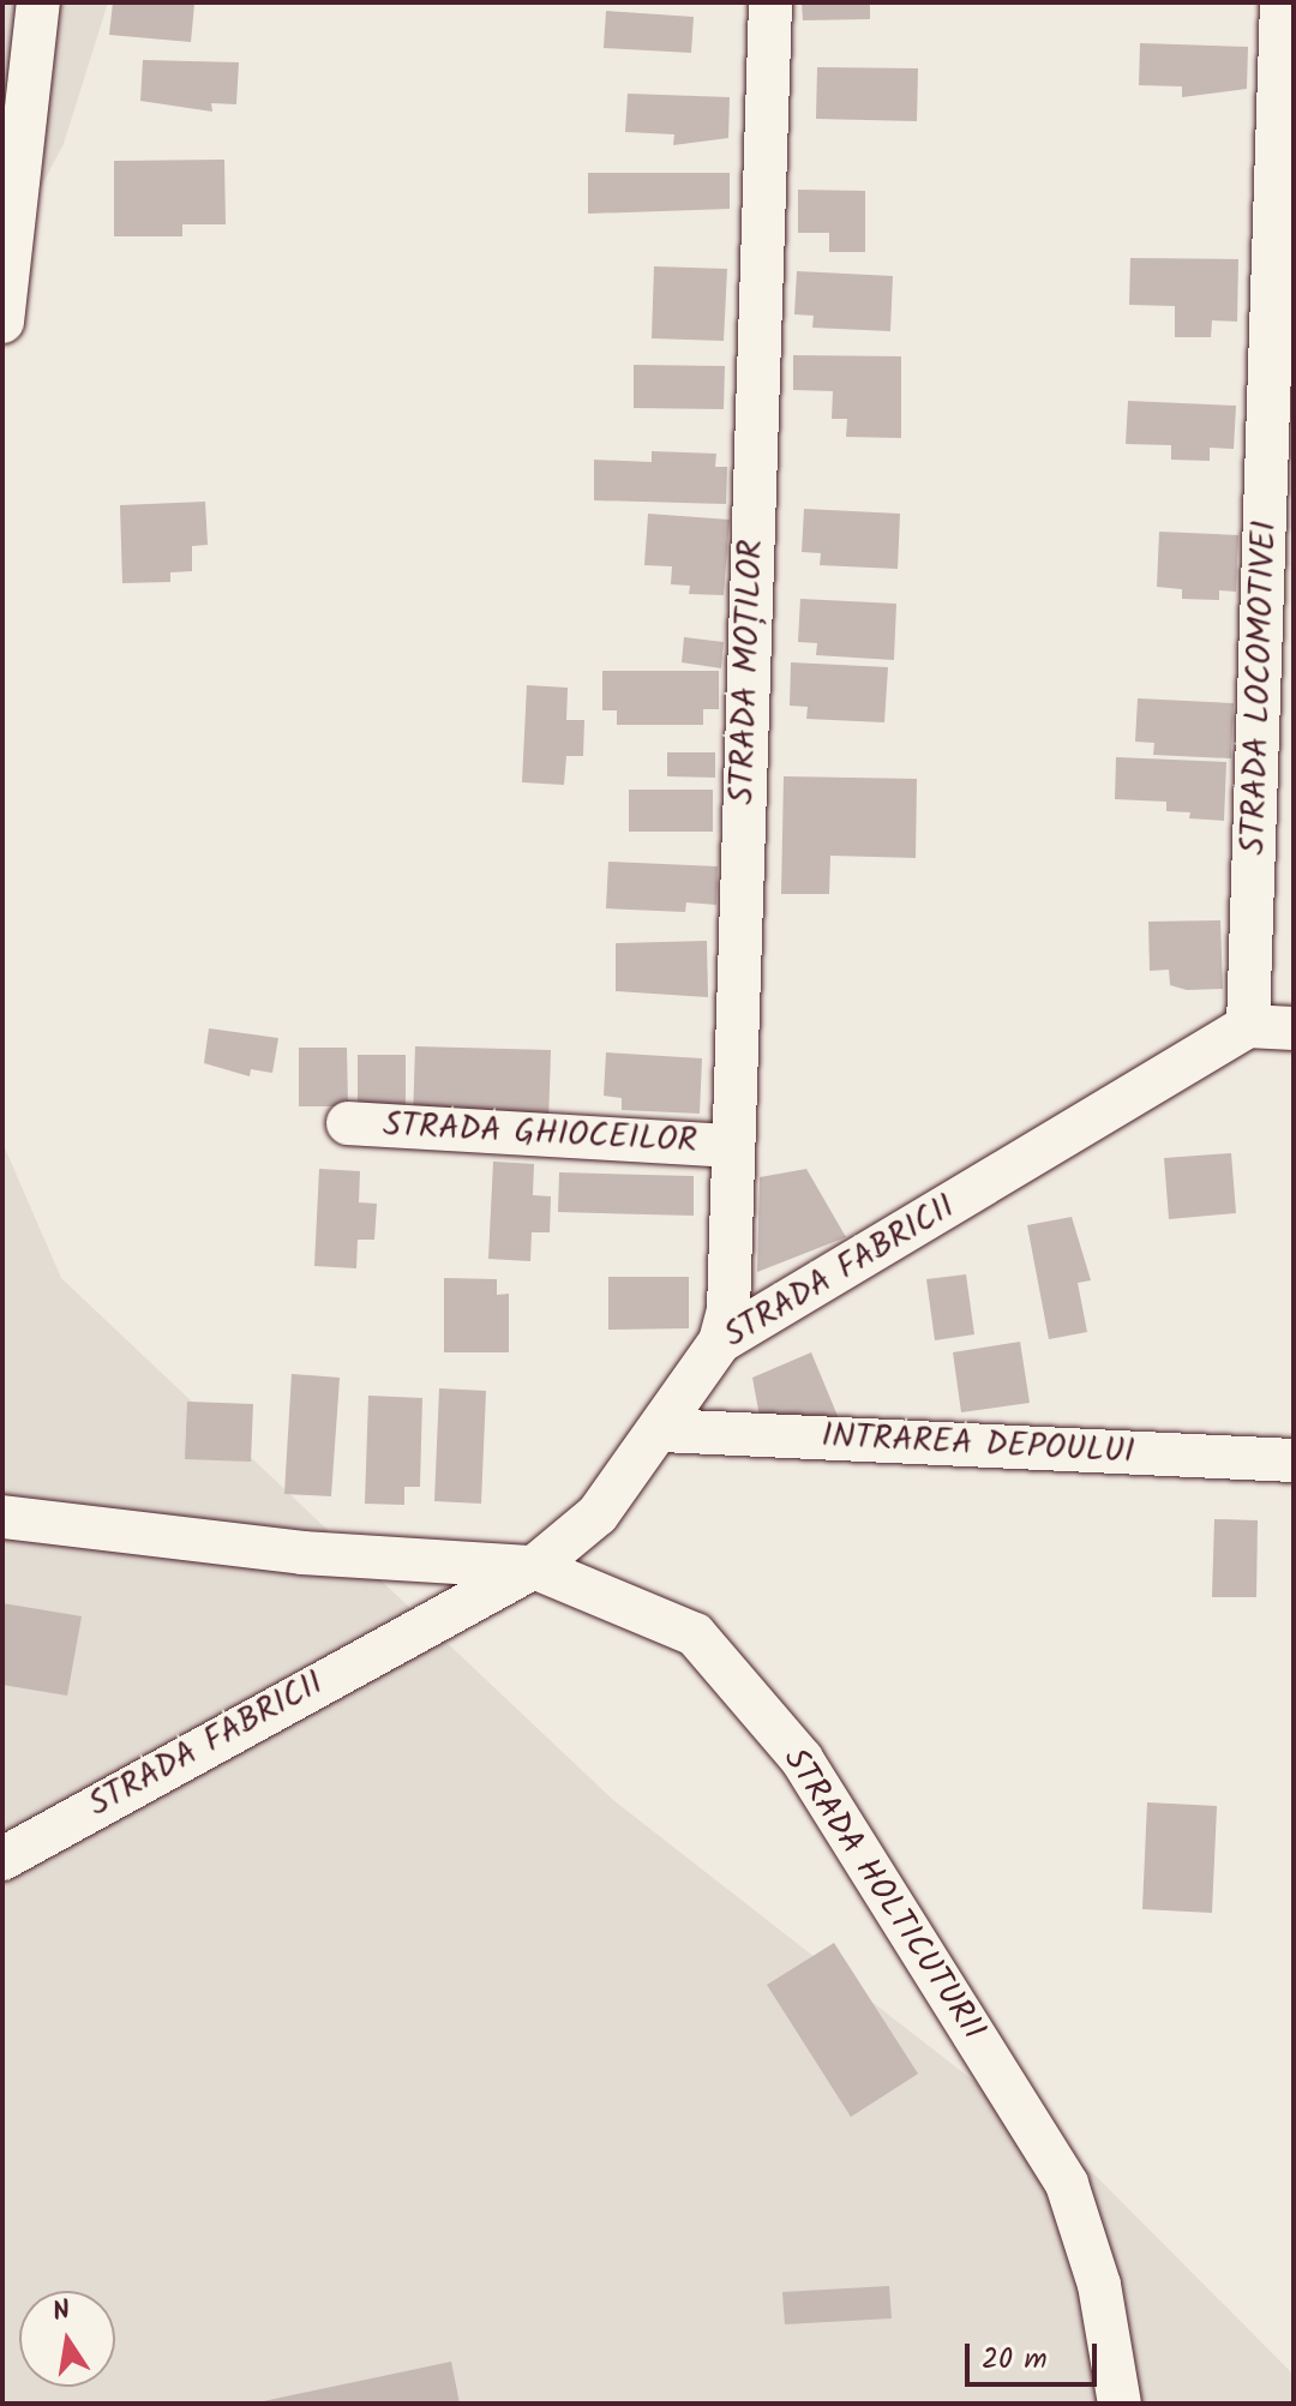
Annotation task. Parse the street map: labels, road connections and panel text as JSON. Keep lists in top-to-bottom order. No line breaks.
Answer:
{"streets":{"street":["STRADA MOȚILOR","STRADA LOCOMOTIVEI","STRADA GHIOCEILOR","STRADA FABRICII","INTRAREA DEPOULUI","STRADA HOLTICUTURII"]},"crossings":[["STRADA MOȚILOR","STRADA GHIOCEILOR"],["STRADA MOȚILOR","STRADA FABRICII"],["STRADA LOCOMOTIVEI","STRADA FABRICII"],["STRADA FABRICII","INTRAREA DEPOULUI"],["STRADA FABRICII","STRADA HOLTICUTURII"]],"scale_bar":"20 m","north":"top"}
